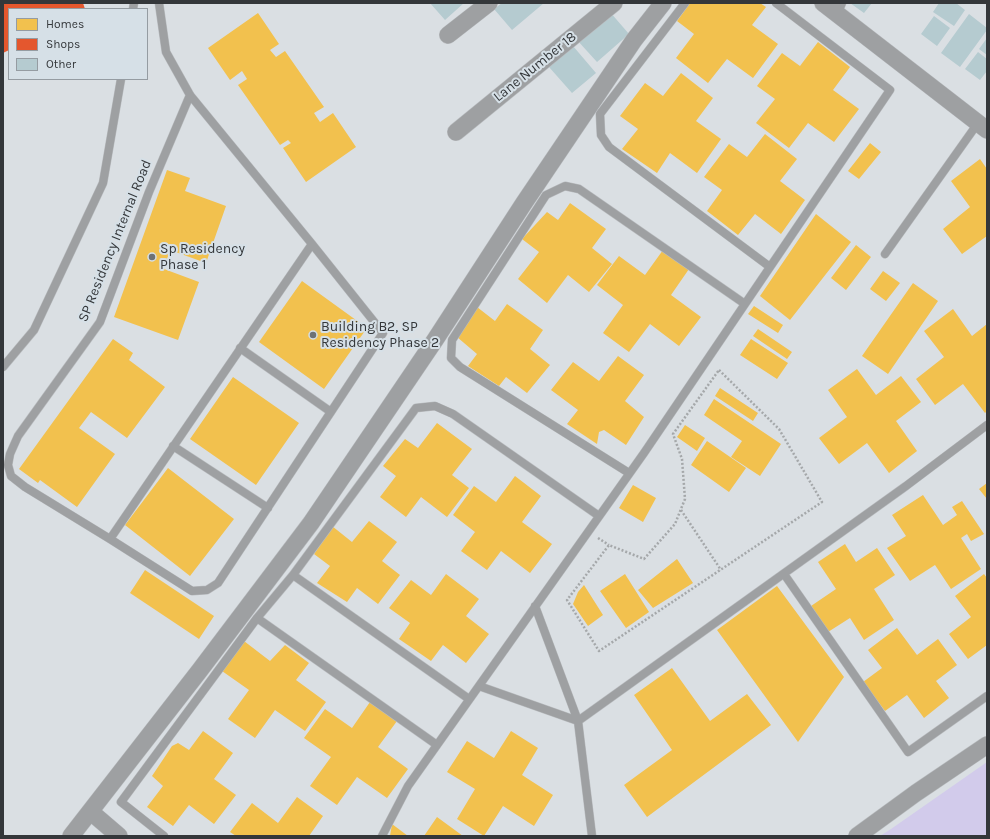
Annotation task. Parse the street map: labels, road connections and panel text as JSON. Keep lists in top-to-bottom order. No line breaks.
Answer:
{"streets":{"street":["Lane Number 18"],"lane":["SP Residency Internal Road"]},"places":["Sp Residency Phase 1","Building B2, SP Residency Phase 2"],"legend":["Homes","Shops","Other"]}
